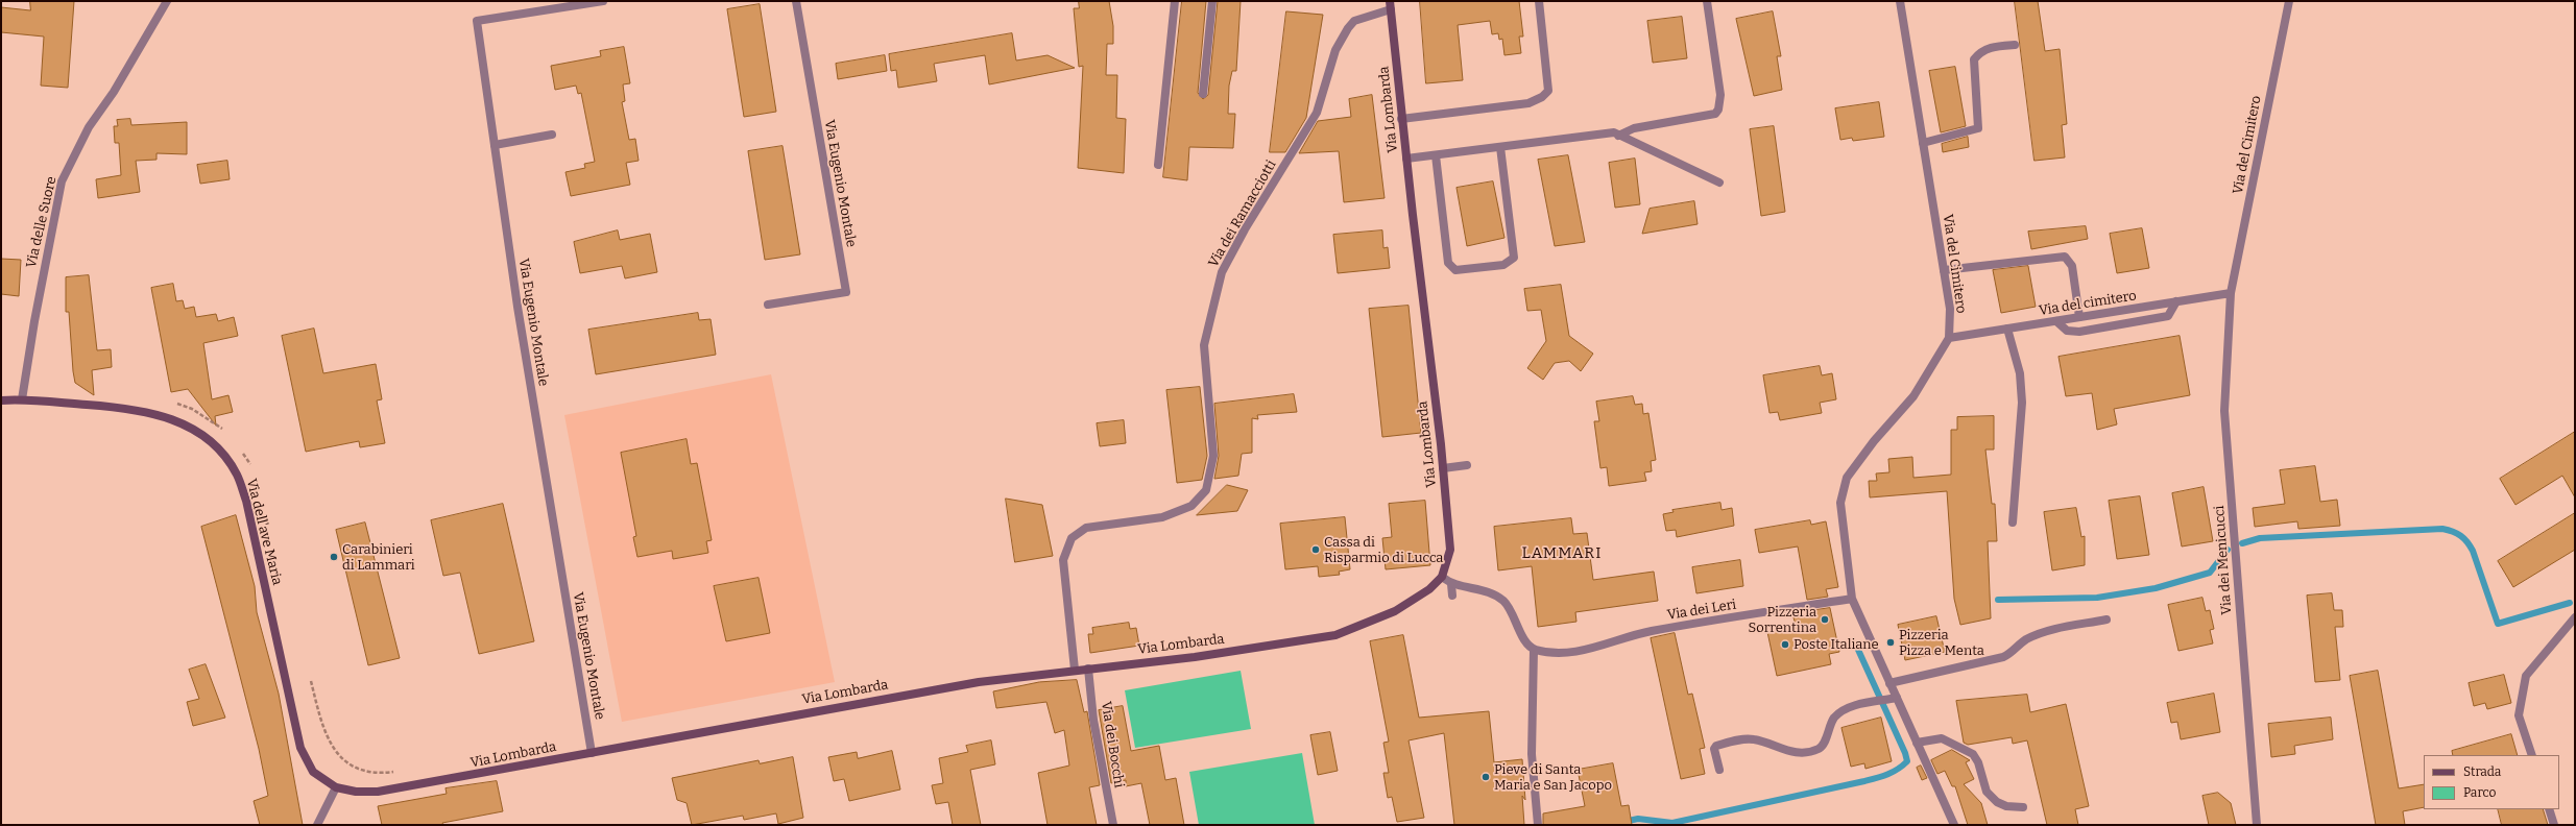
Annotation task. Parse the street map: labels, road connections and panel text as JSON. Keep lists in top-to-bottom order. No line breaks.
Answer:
{"streets":{"street":["Via Lombarda","Via del Cimitero","Via Eugenio Montale","Via dei Ramacciotti","Via delle Suore","Via del cimitero","Via dell'ave Maria","Via dei Menicucci","Via dei Leri","Via dei Bocchi"]},"crossings":[["Via Lombarda","Via Eugenio Montale"],["Via Lombarda","Via dei Ramacciotti"],["Via Lombarda","Via dell'ave Maria"],["Via Lombarda","Via dei Bocchi"],["Via del Cimitero","Via del cimitero"],["Via del Cimitero","Via dei Menicucci"],["Via del Cimitero","Via dei Leri"],["Via delle Suore","Via dell'ave Maria"],["Via del cimitero","Via dei Menicucci"]],"districts":["LAMMARI"],"places":["Cassa di Risparmio di Lucca","Carabinieri di Lammari","Pizzeria Sorrentina","Pizzeria Pizza e Menta","Poste Italiane","Pieve di Santa Maria e San Jacopo"],"legend":["Strada","Parco"]}
